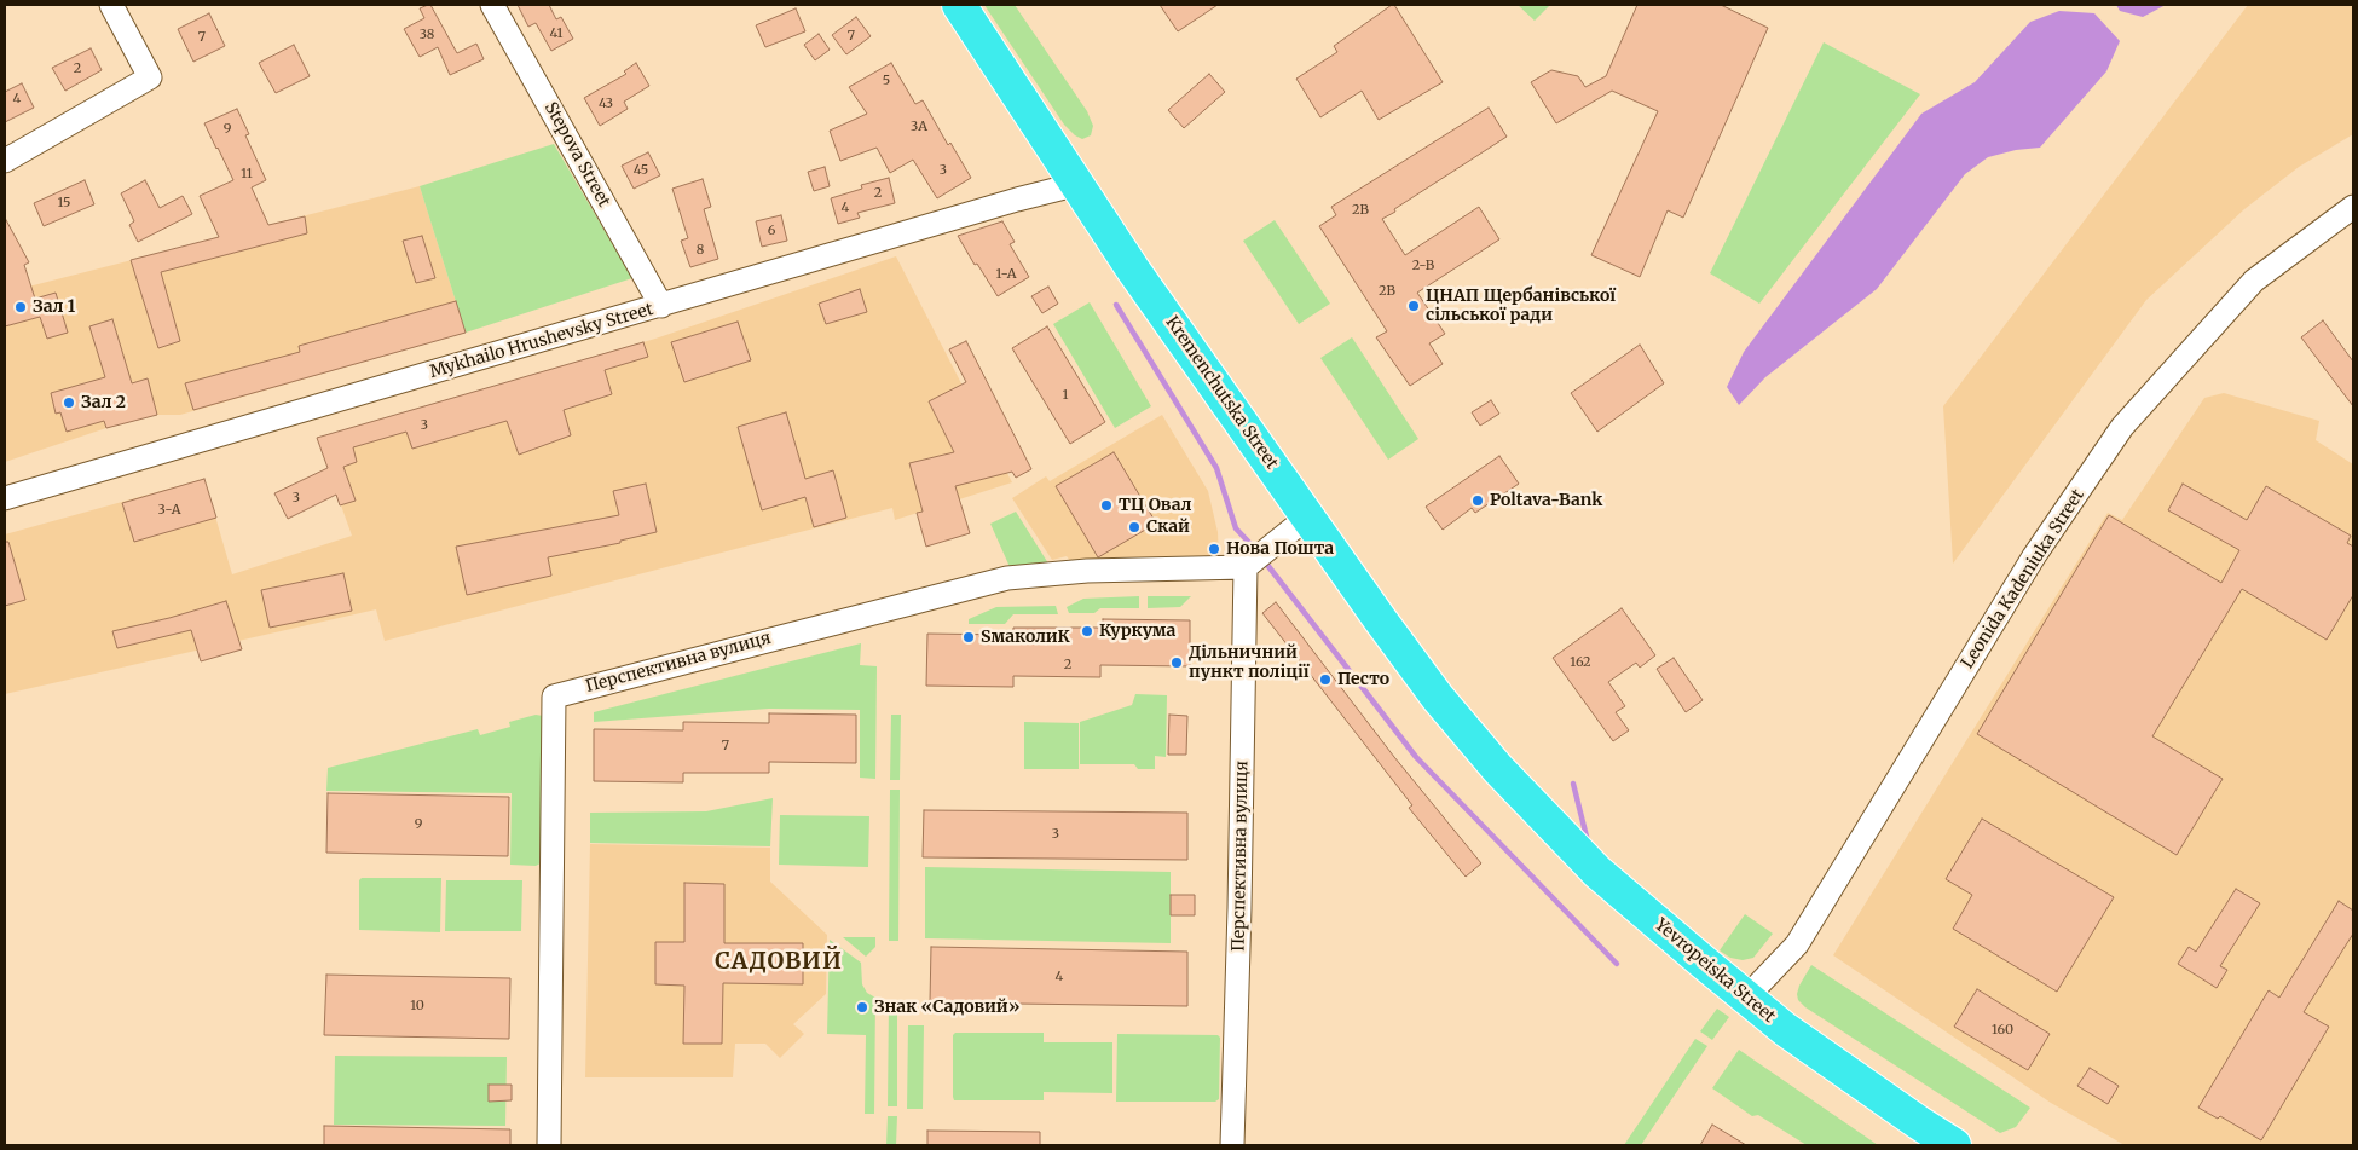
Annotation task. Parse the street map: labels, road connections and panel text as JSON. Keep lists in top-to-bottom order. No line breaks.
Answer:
{"streets":{"highway":["Kremenchutska Street","Yevropeiska Street"],"street":["Stepova Street","Mykhailo Hrushevsky Street","Leonida Kadeniuka Street","Перспективна вулиця"]},"crossings":[["Stepova Street","Mykhailo Hrushevsky Street"],["Mykhailo Hrushevsky Street","Kremenchutska Street"],["Kremenchutska Street","Yevropeiska Street"],["Leonida Kadeniuka Street","Yevropeiska Street"]],"districts":["САДОВИЙ"],"places":["ЦНАП Щербанівської сільської ради","Зал 1","Зал 2","Poltava-Bank","ТЦ Овал","Скай","Нова Пошта","Куркума","SмаколиК","Дільничний пункт поліції","Песто","Знак «Садовий»"],"house_numbers":["41","38","7","7","2","5","4","43","3А","9","45","3","11","2","15","4","2В","6","8","2-В","1-А","2В","1","3","3","3-А","162","2","7","9","3","4","10","160"]}
